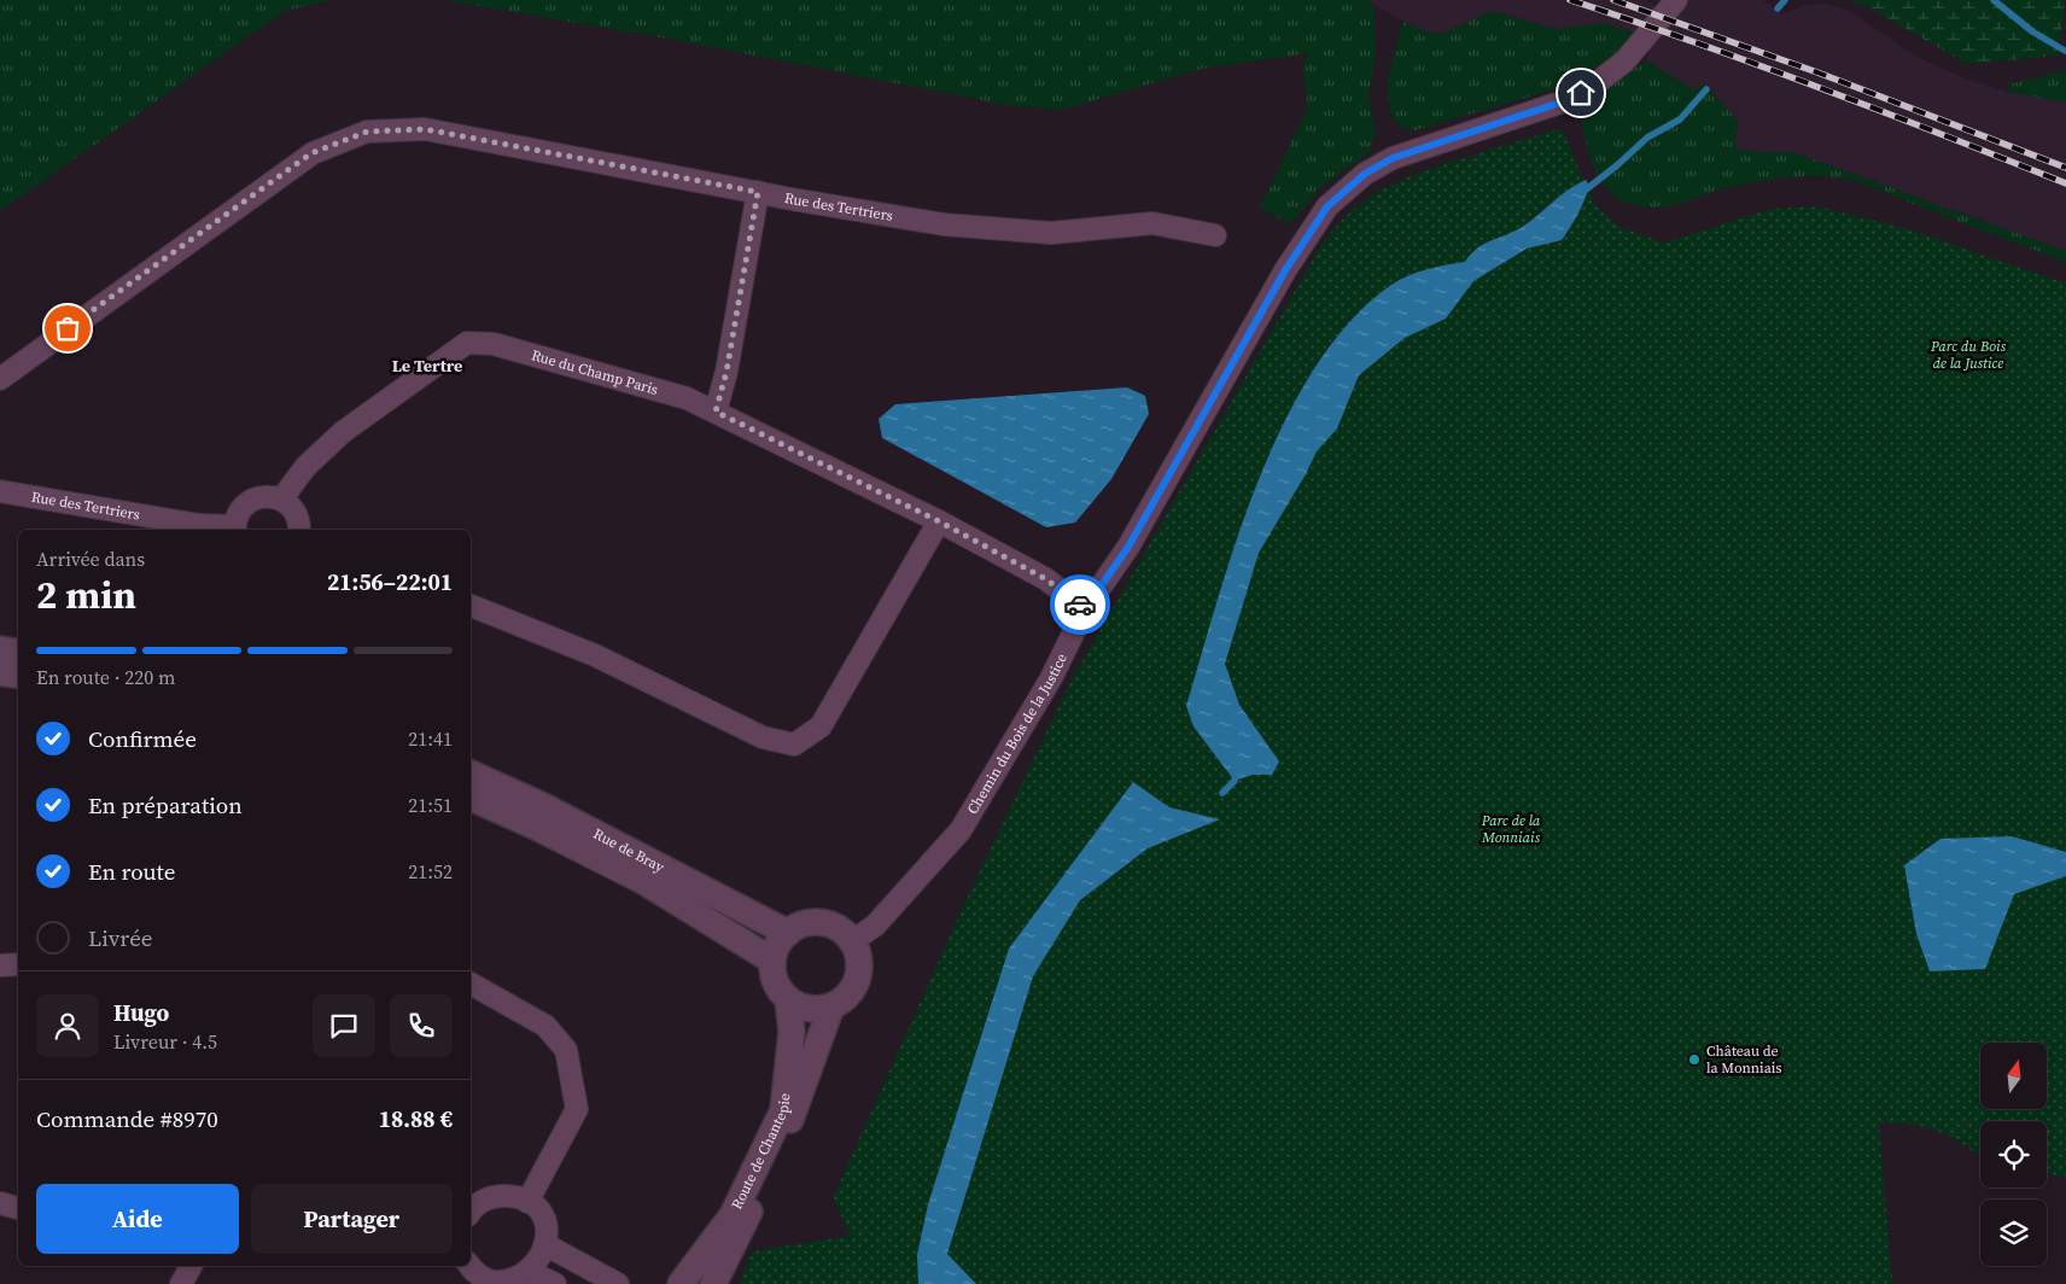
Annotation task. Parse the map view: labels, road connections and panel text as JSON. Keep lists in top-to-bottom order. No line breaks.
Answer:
{"streets":{"street":["Rue des Tertriers","Rue du Champ Paris","Chemin du Bois de la Justice","Rue de Bray","Route de Chantepie"]},"crossings":[["Rue du Champ Paris","Chemin du Bois de la Justice"],["Chemin du Bois de la Justice","Rue de Bray"],["Chemin du Bois de la Justice","Route de Chantepie"],["Rue de Bray","Route de Chantepie"]],"districts":["Le Tertre"],"parks":["Parc du Bois de la Justice","Parc de la Monniais"],"places":["Château de la Monniais"],"north":"top","page":{"heading":["2 min","Arrivée dans","21:56–22:01"],"panel":["Hugo","Livreur · 4.5","Commande #8970","18.88 €"],"bar":"En route · 220 m","list":[["Confirmée","21:41"],["En préparation","21:51"],["En route","21:52"],"Livrée"],"buttons":["Aide","Partager"]}}
